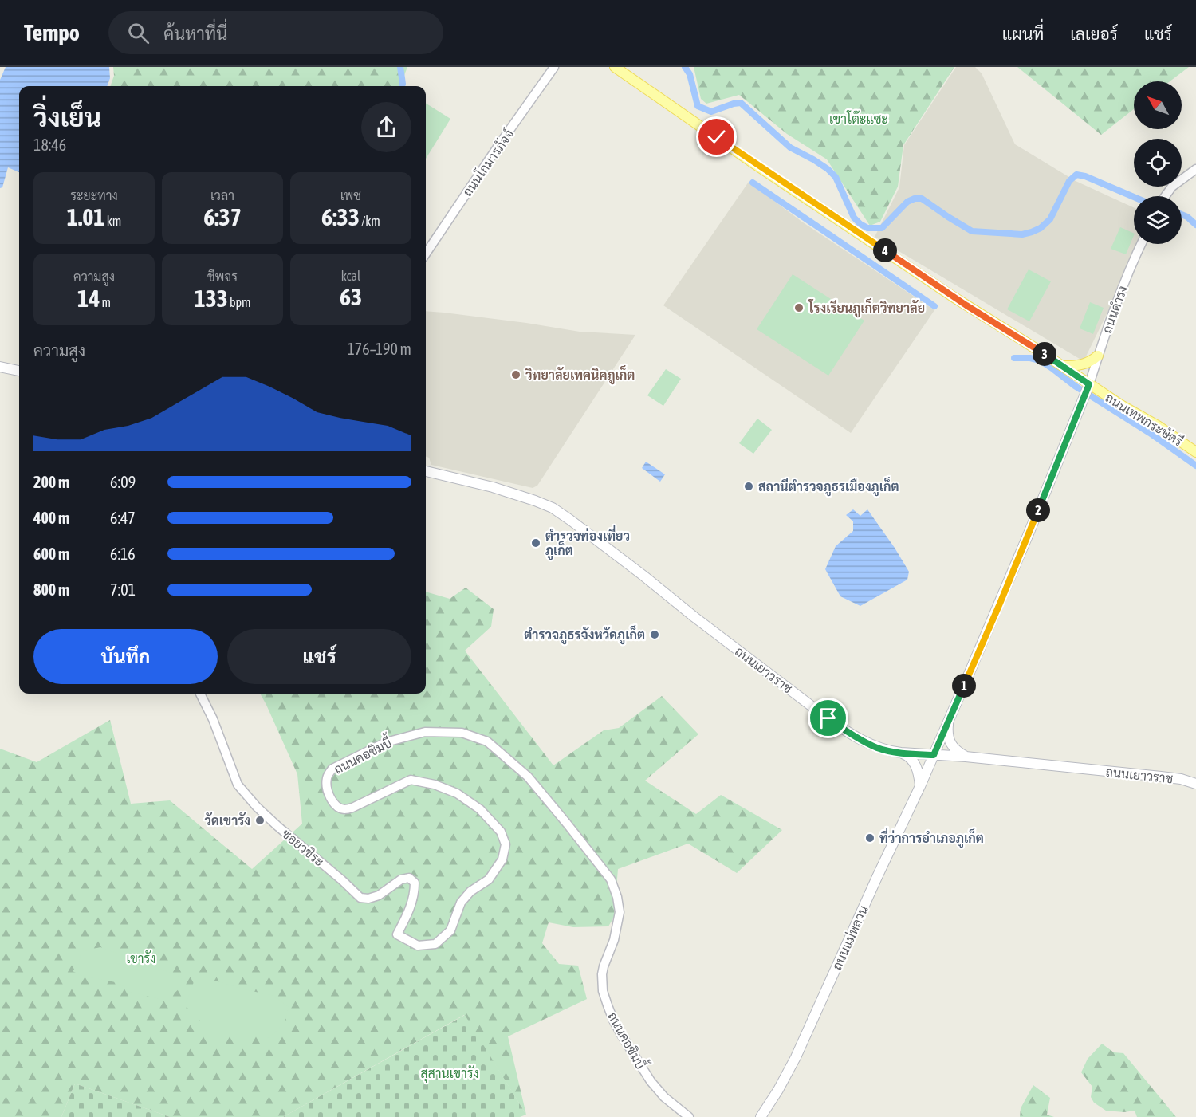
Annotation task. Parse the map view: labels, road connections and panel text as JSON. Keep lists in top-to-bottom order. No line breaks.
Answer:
{"streets":{"main road":["ถนนเทพกระษัตรี","ถนนเยาวราช","ถนนแม่หลวน"],"street":["ถนนโกมารภัจจ์","ถนนดำรง","ถนนคอซิมบี้","ซอยวชิระ"]},"crossings":[["ถนนดำรง","ถนนเทพกระษัตรี"],["ถนนดำรง","ถนนแม่หลวน"],["ถนนเทพกระษัตรี","ถนนแม่หลวน"],["ถนนเยาวราช","ถนนแม่หลวน"],["ถนนคอซิมบี้","ซอยวชิระ"]],"parks":["เขาโต๊ะแซะ","เขารัง","สุสานเขารัง"],"places":["โรงเรียนภูเก็ตวิทยาลัย","วิทยาลัยเทคนิคภูเก็ต","สถานีตำรวจภูธรเมืองภูเก็ต","ตำรวจท่องเที่ยว ภูเก็ต","ตำรวจภูธรจังหวัดภูเก็ต","วัดเขารัง","ที่ว่าการอำเภอภูเก็ต"],"north":"top left","page":{"header":"Tempo","search":"ค้นหาที่นี่","nav":["แผนที่","เลเยอร์","แชร์"],"heading":["วิ่งเย็น","18:46"],"stats":[["ระยะทาง","1.01 km"],["เวลา","6:37"],["เพซ","6:33 /km"],["ความสูง","14 m"],["ชีพจร","133 bpm"],["kcal","63"]],"pins":["4","3","2","1"],"chart":["ความสูง","176–190 m"],"list":[{"name":"200 m","note":"6:09"},{"name":"400 m","note":"6:47"},{"name":"600 m","note":"6:16"},{"name":"800 m","note":"7:01"}],"buttons":["บันทึก","แชร์"]}}
